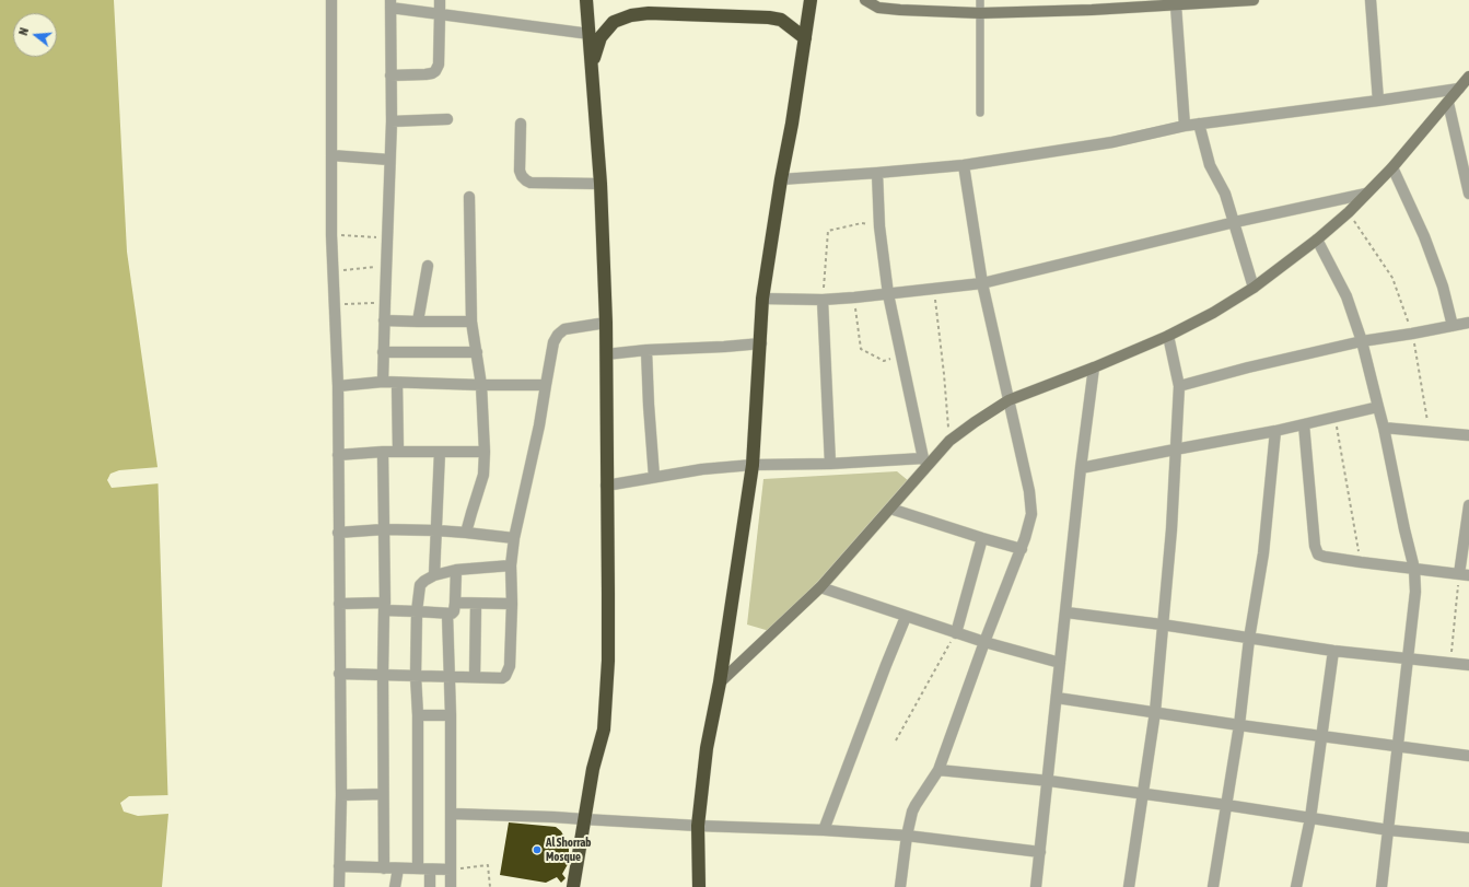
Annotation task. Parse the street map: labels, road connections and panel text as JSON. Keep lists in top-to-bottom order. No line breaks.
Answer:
{"places":["Al Shorrab Mosque"],"north":"left"}
